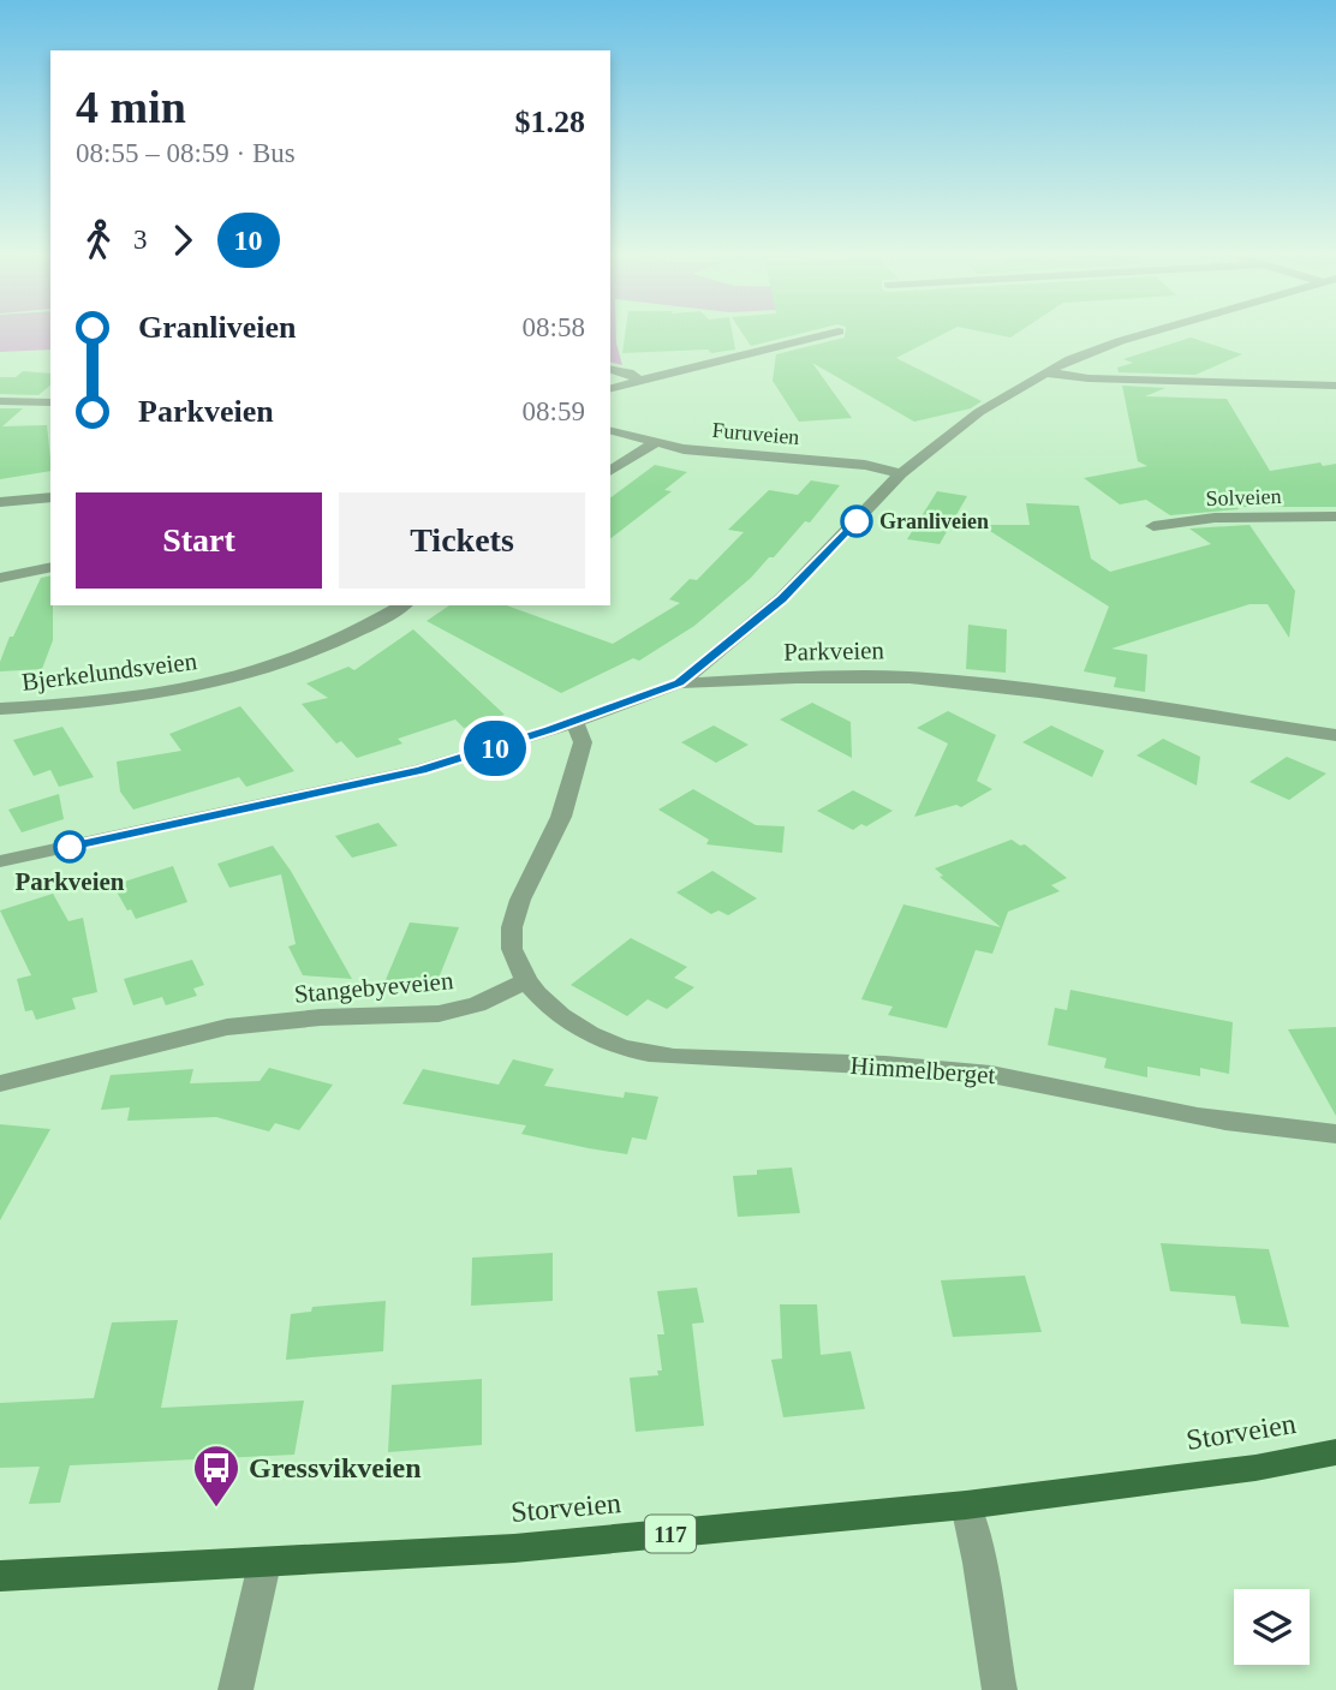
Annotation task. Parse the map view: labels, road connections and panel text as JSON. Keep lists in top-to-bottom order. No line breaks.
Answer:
{"streets":{"main road":["Storveien","117"],"street":["Furuveien","Solveien","Parkveien","Bjerkelundsveien","Stangebyeveien","Himmelberget"]},"crossings":[["Stangebyeveien","Himmelberget"]],"places":{"other":["Granliveien","Parkveien"],"bus stop":["Gressvikveien"]},"lines":["bus line 10"],"page":{"on_map":"10","heading":["4 min","08:55 – 08:59 · Bus","$1.28"],"legs":["3","10"],"list":[{"name":"Granliveien","value":"08:58"},{"name":"Parkveien","value":"08:59"}],"buttons":["Start","Tickets"]}}
